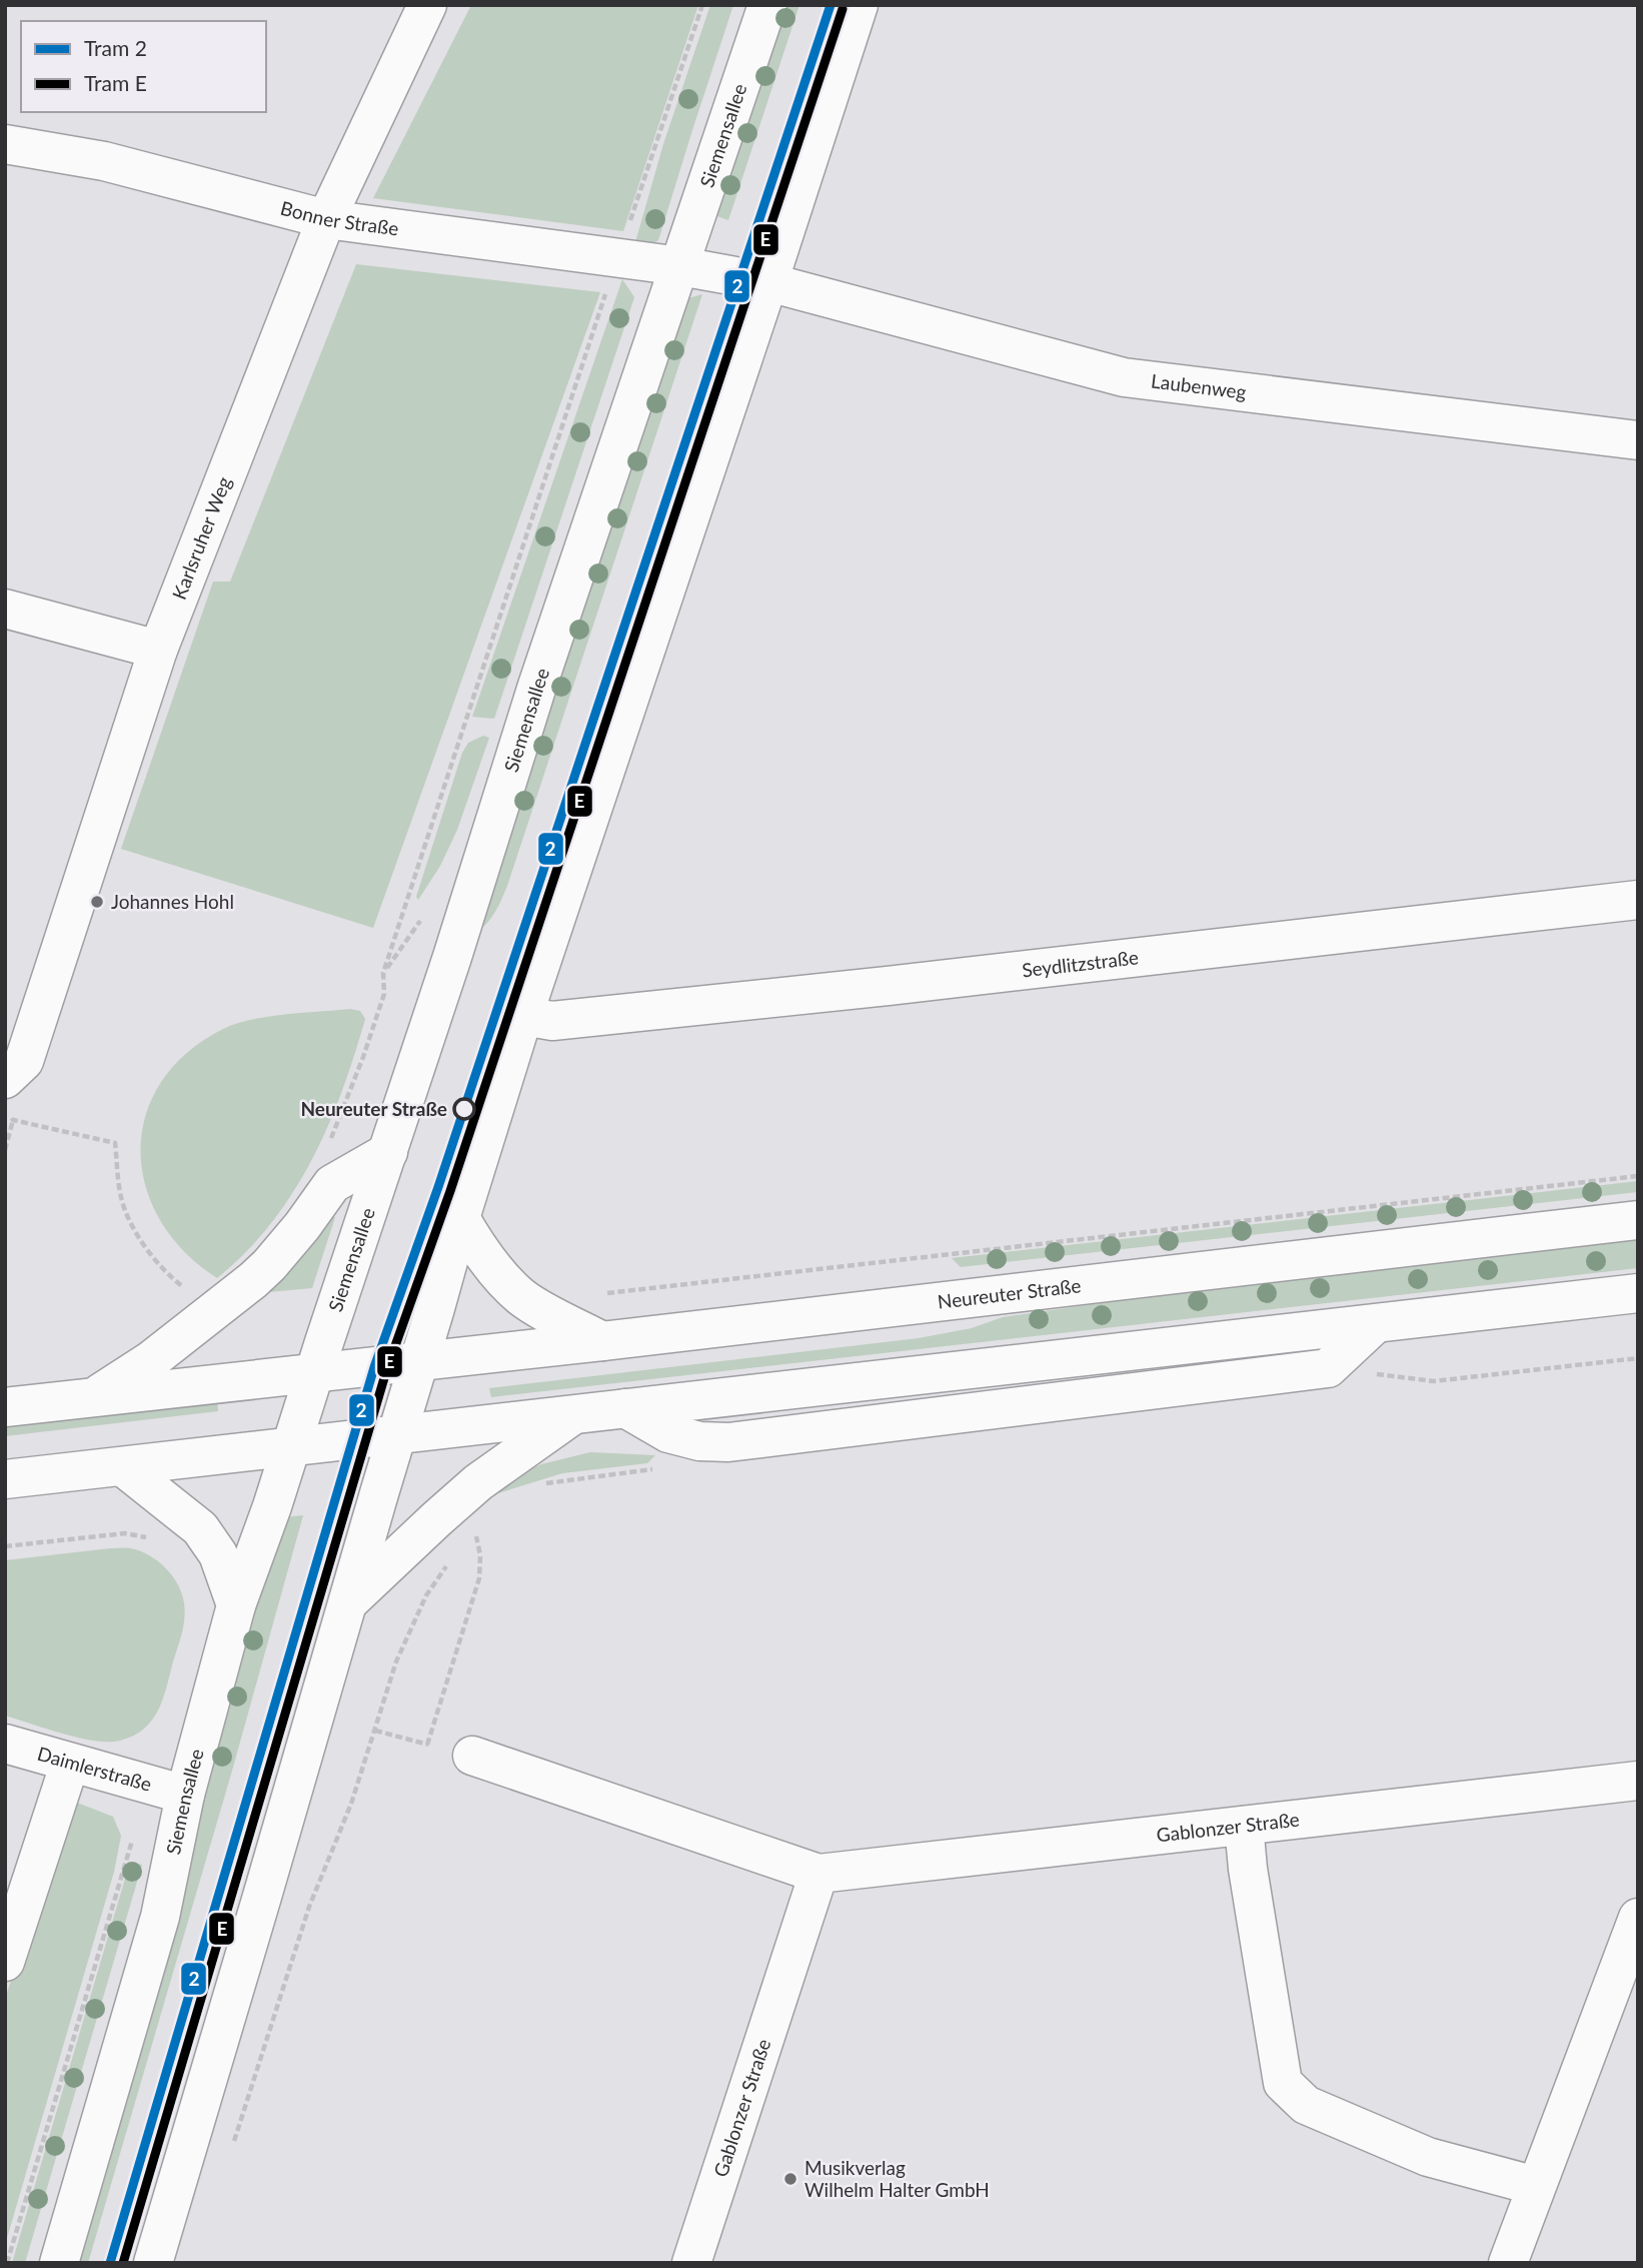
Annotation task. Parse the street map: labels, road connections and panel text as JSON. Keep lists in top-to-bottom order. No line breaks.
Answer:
{"streets":{"main road":["Siemensallee","Bonner Straße","Laubenweg","Karlsruher Weg","Seydlitzstraße","Neureuter Straße","Daimlerstraße","Gablonzer Straße"]},"crossings":[["Siemensallee","Bonner Straße"],["Siemensallee","Neureuter Straße"],["Siemensallee","Daimlerstraße"],["Bonner Straße","Karlsruher Weg"]],"places":["Johannes Hohl","Neureuter Straße","Musikverlag Wilhelm Halter GmbH"],"lines":["tram line 2","tram line E"],"legend":["Tram 2","Tram E"]}
